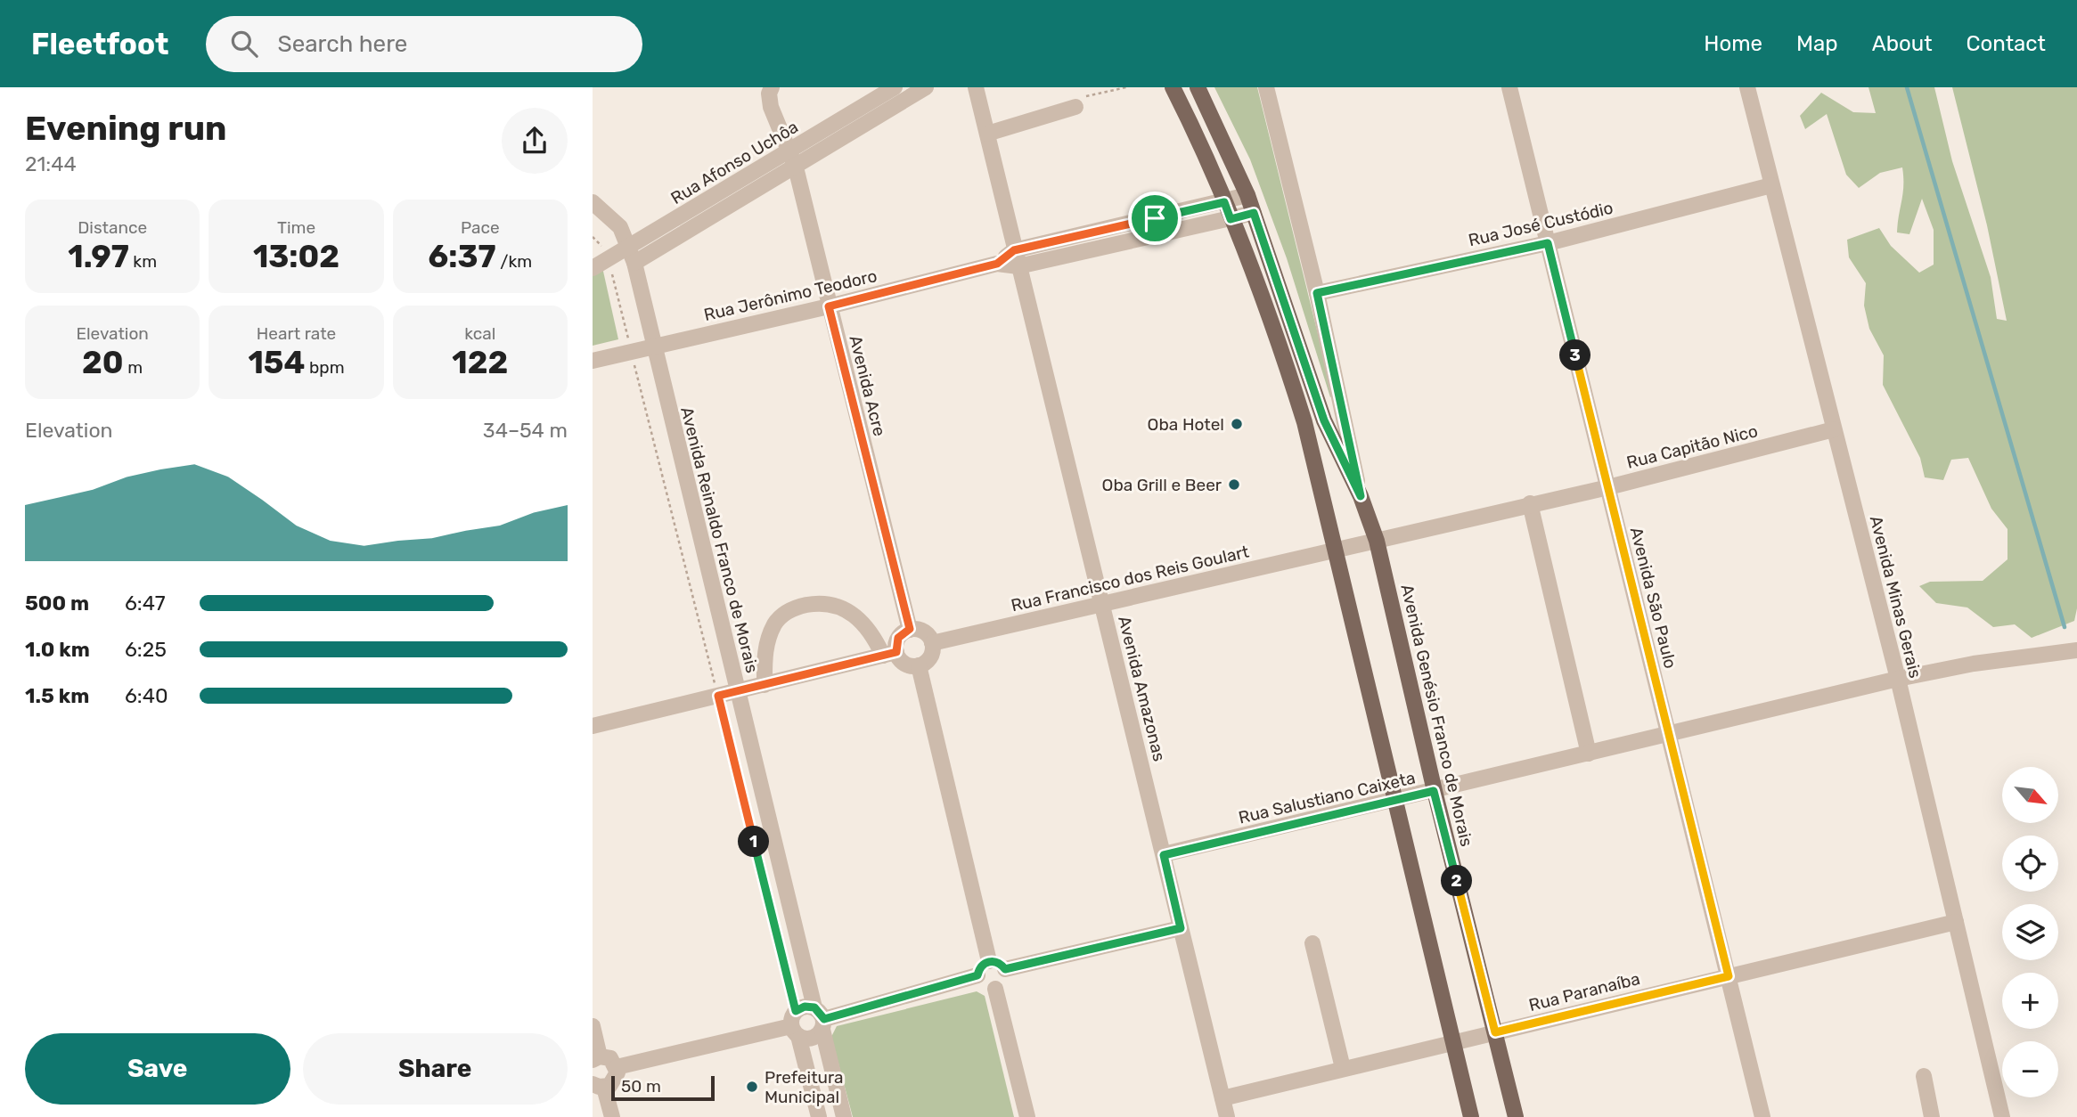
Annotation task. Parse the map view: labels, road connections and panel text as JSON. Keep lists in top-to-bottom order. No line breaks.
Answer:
{"streets":{"main road":["Avenida Genésio Franco de Morais"],"street":["Rua Afonso Uchôa","Rua José Custódio","Rua Jerônimo Teodoro","Avenida Acre","Rua Capitão Nico","Avenida Reinaldo Franco de Morais","Rua Francisco dos Reis Goulart","Avenida Minas Gerais","Avenida São Paulo","Avenida Amazonas","Rua Salustiano Caixeta","Rua Paranaíba"]},"crossings":[["Rua Afonso Uchôa","Avenida Acre"],["Rua Afonso Uchôa","Avenida Reinaldo Franco de Morais"],["Rua José Custódio","Avenida Minas Gerais"],["Rua José Custódio","Avenida São Paulo"],["Rua José Custódio","Avenida Genésio Franco de Morais"],["Rua Jerônimo Teodoro","Avenida Acre"],["Rua Jerônimo Teodoro","Avenida Reinaldo Franco de Morais"],["Rua Jerônimo Teodoro","Avenida Amazonas"],["Avenida Acre","Rua Francisco dos Reis Goulart"],["Rua Capitão Nico","Avenida Minas Gerais"],["Rua Capitão Nico","Avenida São Paulo"],["Rua Capitão Nico","Avenida Genésio Franco de Morais"],["Rua Francisco dos Reis Goulart","Avenida Amazonas"],["Avenida Minas Gerais","Rua Salustiano Caixeta"],["Avenida Minas Gerais","Rua Paranaíba"],["Avenida São Paulo","Rua Salustiano Caixeta"],["Avenida São Paulo","Rua Paranaíba"],["Avenida Amazonas","Rua Salustiano Caixeta"],["Avenida Amazonas","Rua Paranaíba"],["Avenida Genésio Franco de Morais","Rua Salustiano Caixeta"],["Avenida Genésio Franco de Morais","Rua Paranaíba"]],"places":["Oba Hotel","Oba Grill e Beer","Prefeitura Municipal"],"scale_bar":"50 m","north":"bottom right","page":{"header":"Fleetfoot","search":"Search here","nav":["Home","Map","About","Contact"],"heading":["Evening run","21:44"],"stats":[["Distance","1.97 km"],["Time","13:02"],["Pace","6:37 /km"],["Elevation","20 m"],["Heart rate","154 bpm"],["kcal","122"]],"pins":["3","1","2"],"chart":["Elevation","34–54 m"],"list":[{"name":"500 m","note":"6:47"},{"name":"1.0 km","note":"6:25"},{"name":"1.5 km","note":"6:40"}],"map_buttons":["+","−"],"buttons":["Save","Share"],"scale":"50 m"}}
